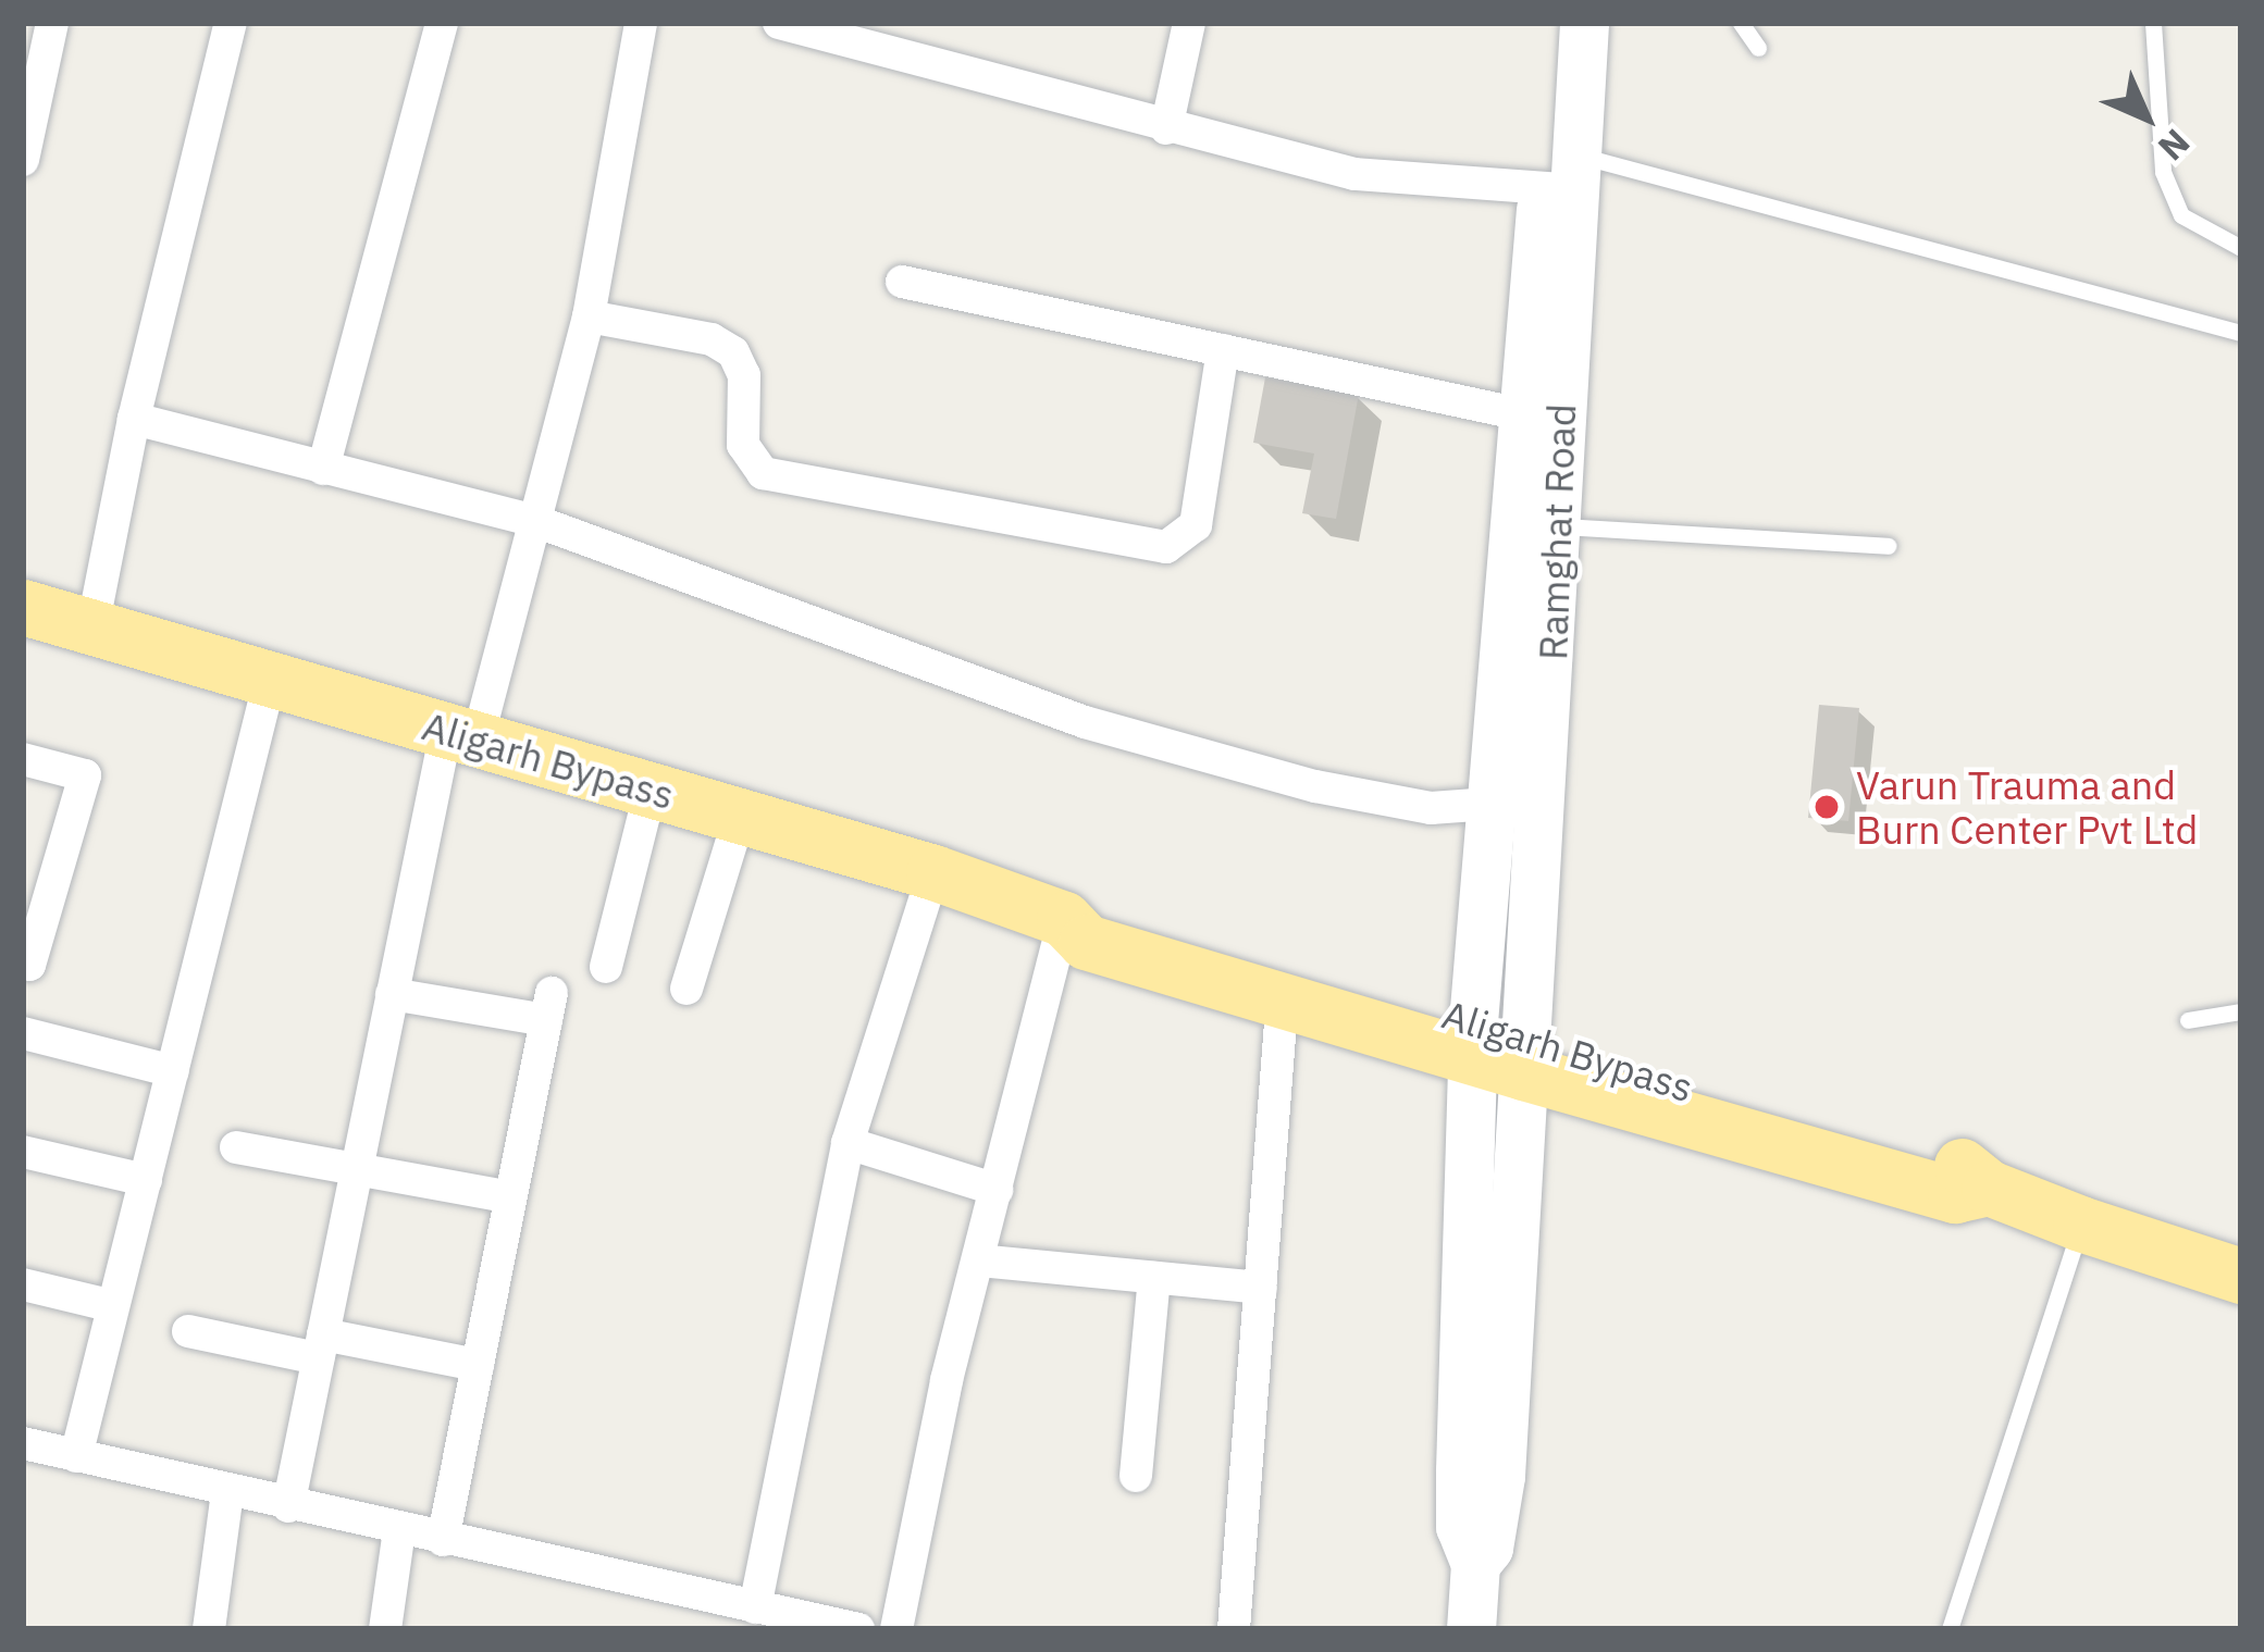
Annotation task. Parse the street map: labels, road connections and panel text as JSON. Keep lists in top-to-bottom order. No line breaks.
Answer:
{"streets":{"highway":["Aligarh Bypass"],"main road":["Ramghat Road"]},"crossings":[["Ramghat Road","Aligarh Bypass"]],"places":["Varun Trauma and Burn Center Pvt Ltd"],"north":"bottom right"}
